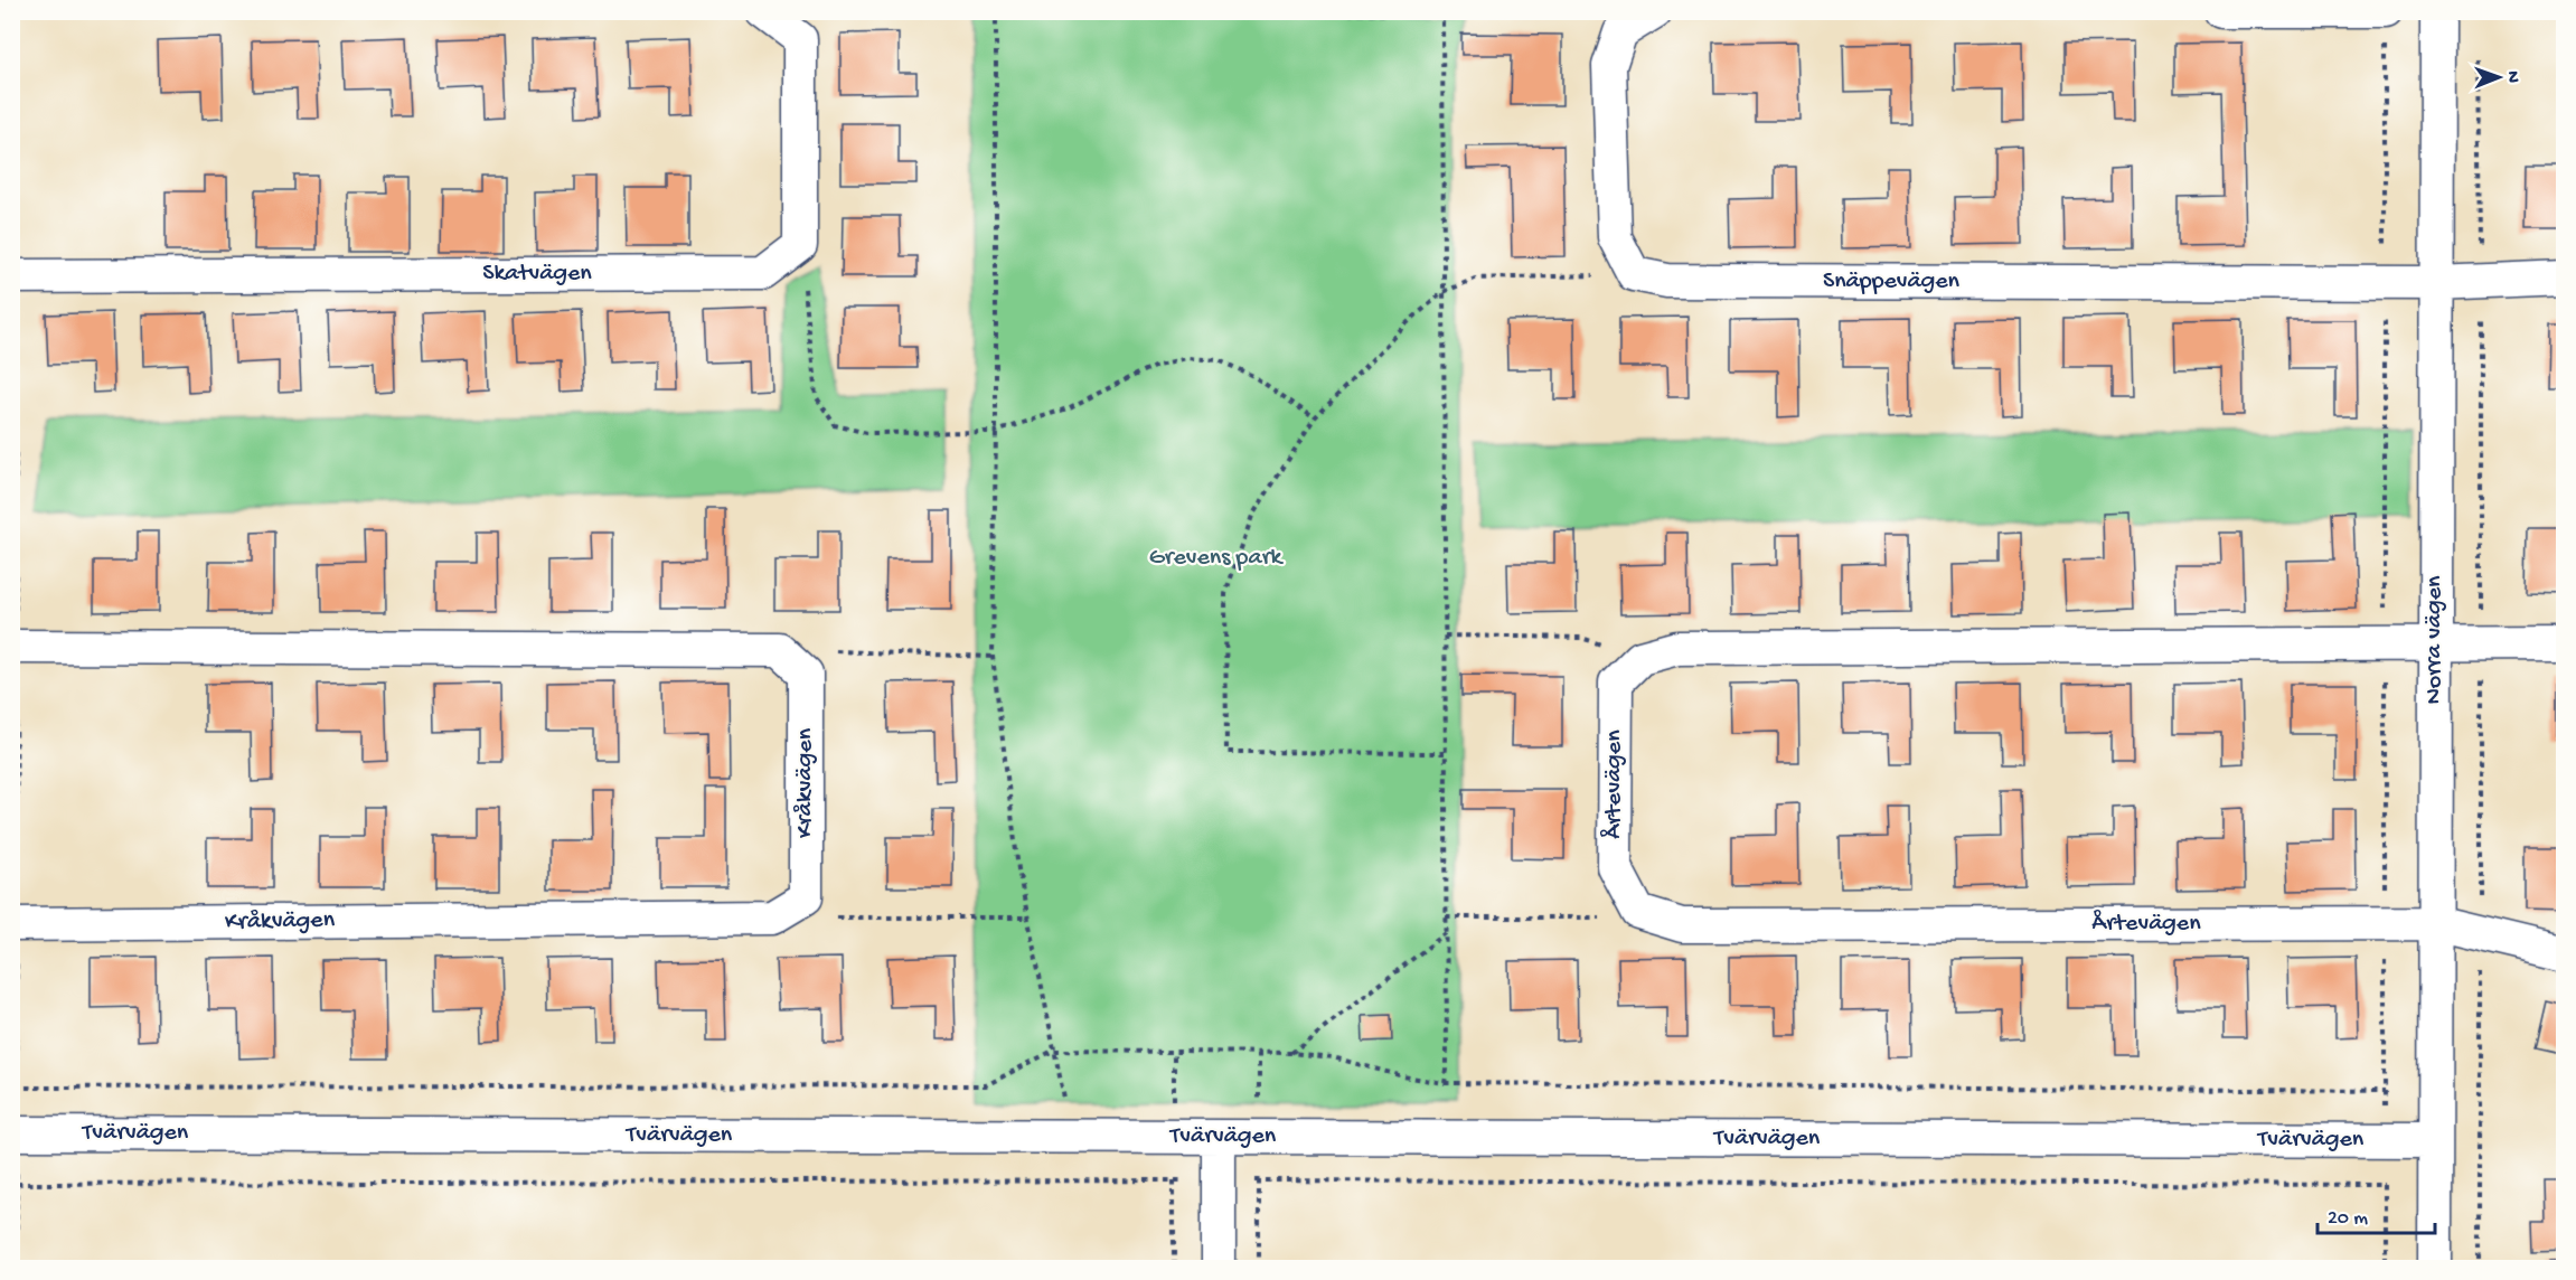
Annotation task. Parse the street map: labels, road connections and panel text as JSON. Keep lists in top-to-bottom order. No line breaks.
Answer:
{"streets":{"street":["Skatvägen","Snäppevägen","Norra vägen","Kråkvägen","Årtevägen","Tvärvägen"]},"crossings":[["Snäppevägen","Norra vägen"],["Norra vägen","Årtevägen"],["Norra vägen","Tvärvägen"]],"parks":["Grevens park"],"scale_bar":"20 m","north":"right"}
